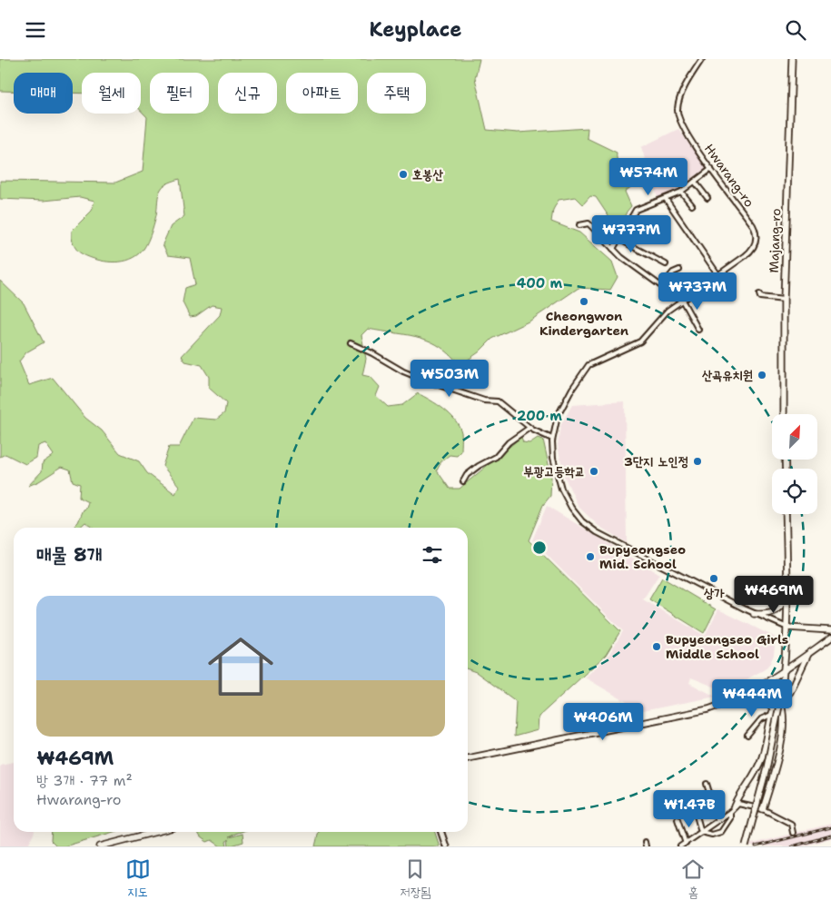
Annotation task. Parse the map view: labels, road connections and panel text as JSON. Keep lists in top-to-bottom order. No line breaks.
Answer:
{"streets":{"main road":["Majang-ro"],"street":["Hwarang-ro"]},"places":["호봉산","Cheongwon Kindergarten","산곡유치원","3단지 노인정","부광고등학교","Bupyeongseo Mid. School","상가","Bupyeongseo Girls Middle School"],"north":"top right","page":{"header":"Keyplace","chip":["매매","월세","필터","신규","아파트","주택"],"price":["₩574M","₩777M","₩737M","₩503M","₩469M","₩444M","₩406M","₩1.47B"],"heading":"매물 8개","list":[{"name":"₩469M","note":"방 3개 · 77 m² · Hwarang-ro"}],"tabs":["지도","저장됨","홈"]},"rings":["400 m","200 m"]}
